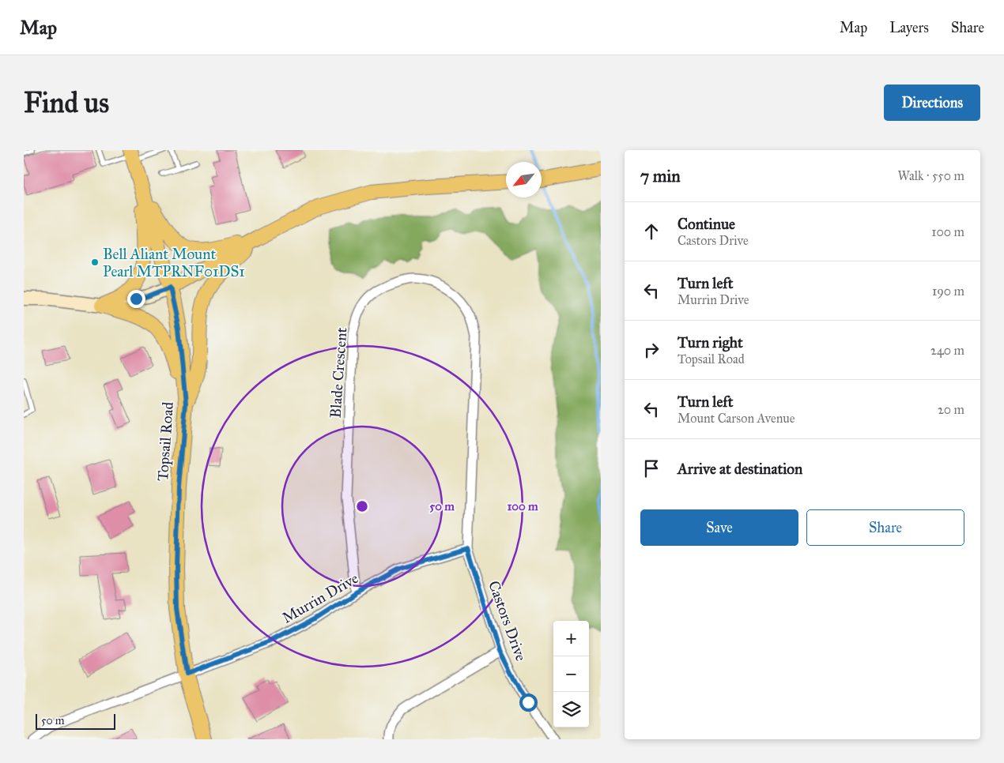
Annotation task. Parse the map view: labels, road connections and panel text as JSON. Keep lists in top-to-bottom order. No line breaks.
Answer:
{"streets":{"main road":["Topsail Road"],"street":["Blade Crescent","Murrin Drive","Castors Drive"]},"crossings":[["Blade Crescent","Murrin Drive"],["Blade Crescent","Castors Drive"],["Topsail Road","Murrin Drive"],["Murrin Drive","Castors Drive"]],"places":["Bell Aliant Mount Pearl MTPRNF01DS1"],"scale_bar":"50 m","north":"bottom left","page":{"header":"Map","nav":["Map","Layers","Share"],"buttons":["Directions",["Save","Share"]],"title":"Find us","heading":["7 min","Walk · 550 m"],"list":[["Continue","Castors Drive","100 m"],["Turn left","Murrin Drive","190 m"],["Turn right","Topsail Road","240 m"],["Turn left","Mount Carson Avenue","20 m"],"Arrive at destination"],"map_buttons":["+","−"],"scale":"50 m"},"rings":["50 m","100 m"]}
